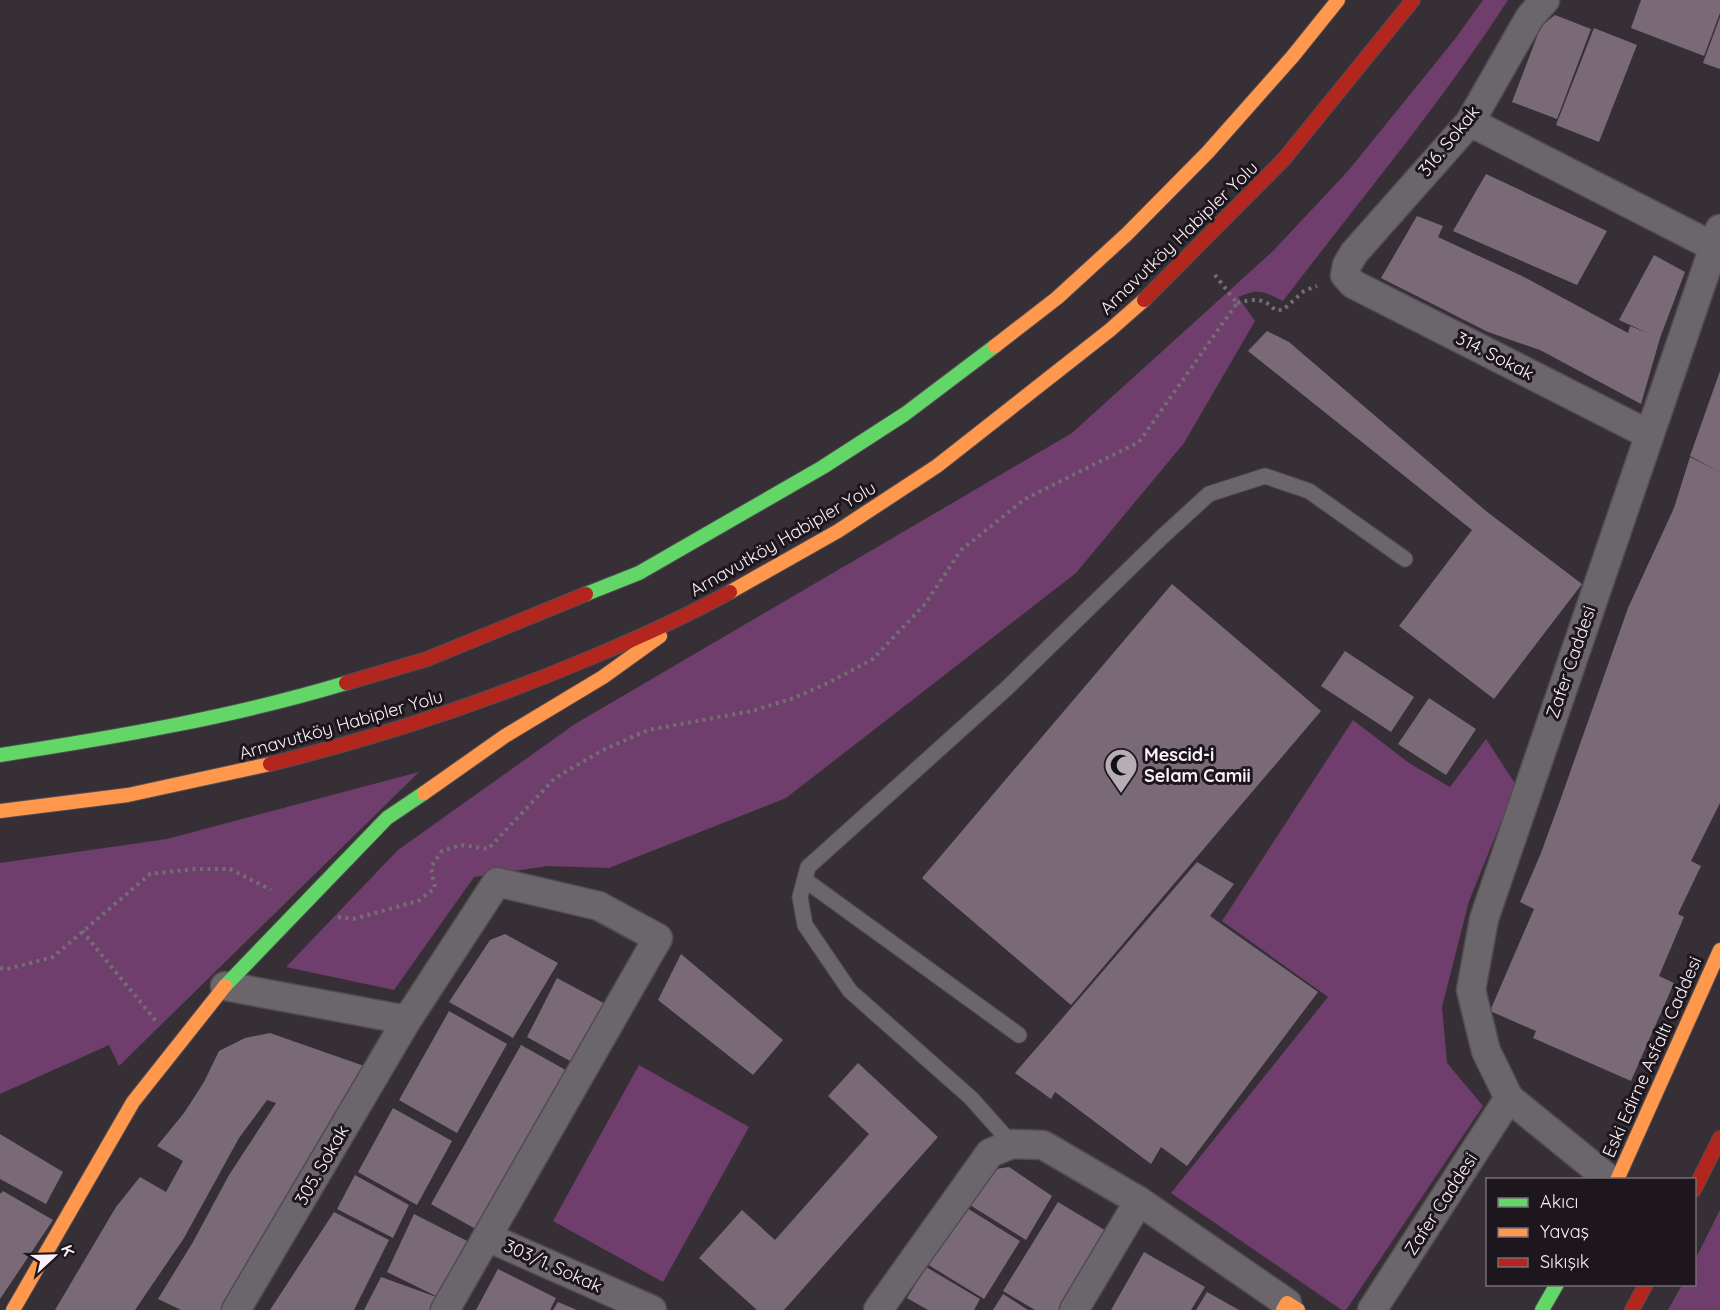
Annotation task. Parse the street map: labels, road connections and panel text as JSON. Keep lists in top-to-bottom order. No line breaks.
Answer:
{"streets":{"main road":["Arnavutköy Habipler Yolu","Eski Edirne Asfaltı Caddesi"],"street":["316. Sokak","314. Sokak","Zafer Caddesi","305. Sokak","303/1. Sokak"]},"crossings":[["316. Sokak","314. Sokak"],["314. Sokak","Zafer Caddesi"],["305. Sokak","303/1. Sokak"]],"places":{"mosque":["Mescid-i Selam Camii"]},"legend":["Akıcı","Yavaş","Sıkışık"],"north":"right"}
